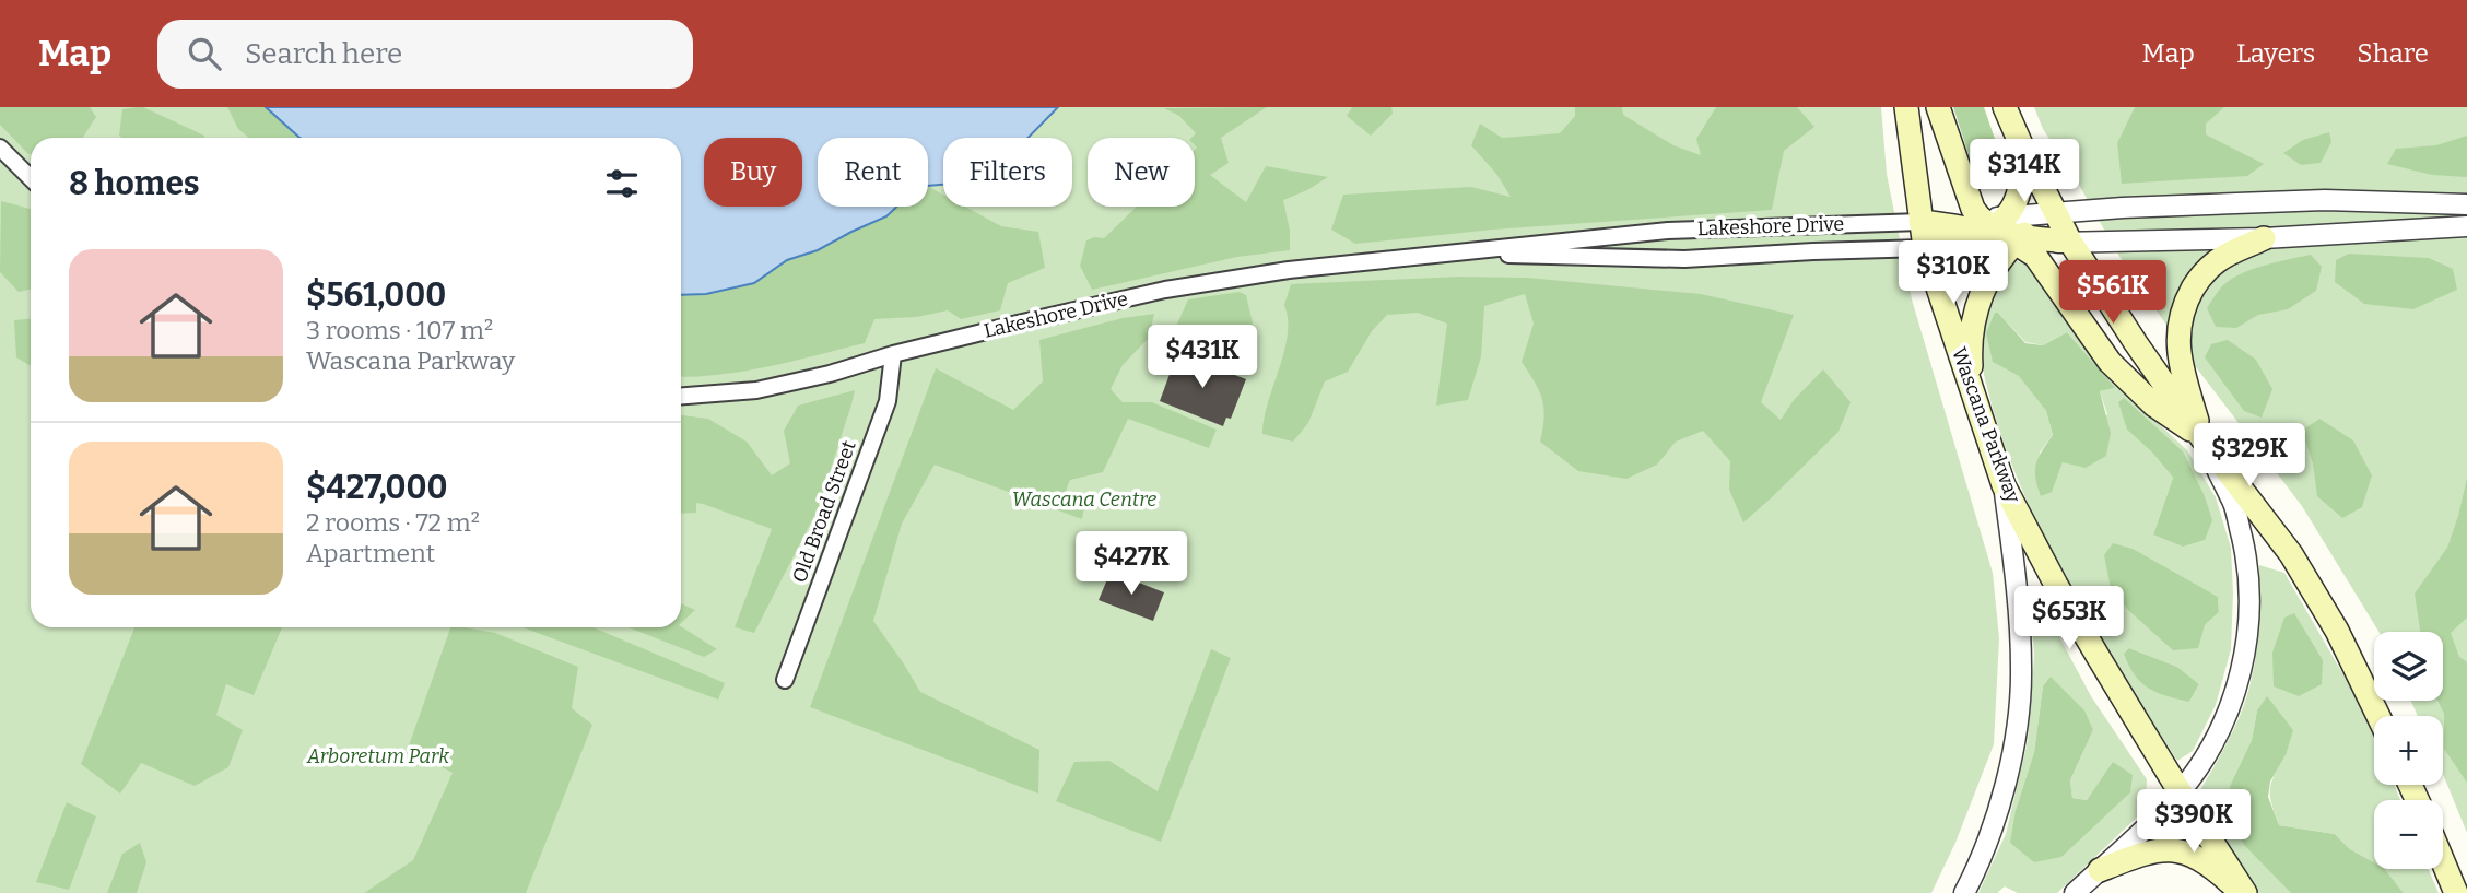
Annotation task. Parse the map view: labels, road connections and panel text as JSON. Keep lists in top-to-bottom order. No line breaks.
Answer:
{"streets":{"main road":["Wascana Parkway"],"street":["Lakeshore Drive","Old Broad Street"]},"crossings":[["Lakeshore Drive","Wascana Parkway"],["Lakeshore Drive","Old Broad Street"]],"parks":["Wascana Centre","Arboretum Park"],"page":{"header":"Map","search":"Search here","nav":["Map","Layers","Share"],"chip":["Buy","Rent","Filters","New"],"heading":"8 homes","price":["$314K","$310K","$561K","$431K","$329K","$427K","$653K","$390K"],"list":[{"name":"$561,000","note":"3 rooms · 107 m² · Wascana Parkway"},{"name":"$427,000","note":"2 rooms · 72 m² · Apartment"}],"map_buttons":["+","−"]}}
